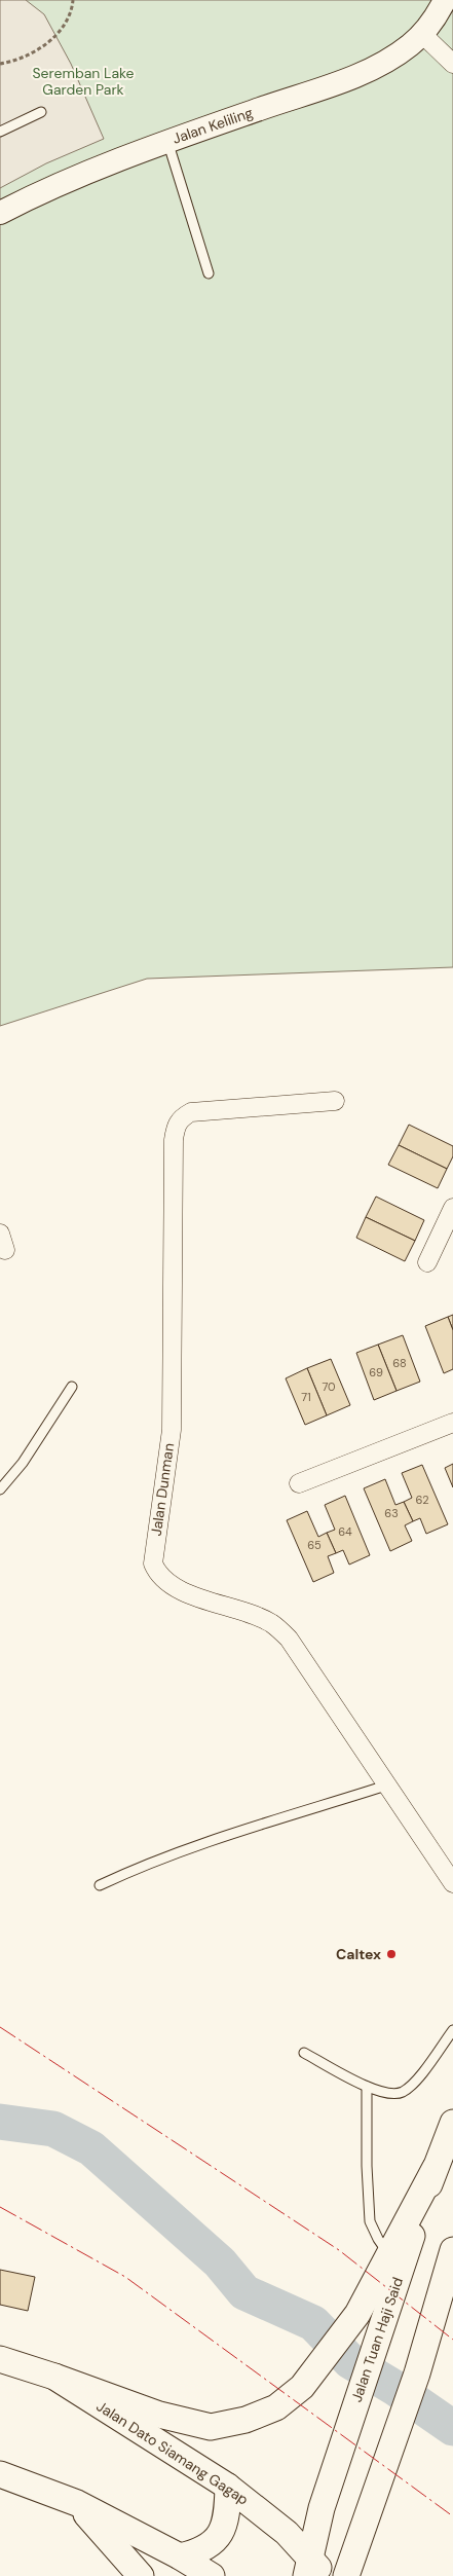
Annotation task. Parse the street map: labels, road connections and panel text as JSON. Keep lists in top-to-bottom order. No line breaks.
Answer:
{"streets":{"main road":["Jalan Tuan Haji Said","Jalan Dato Siamang Gagap"],"street":["Jalan Keliling","Jalan Dunman"]},"crossings":[["Jalan Tuan Haji Said","Jalan Dato Siamang Gagap"]],"parks":["Seremban Lake Garden Park"],"places":["Caltex"],"house_numbers":["68","69","70","71","62","63","64","65"]}
